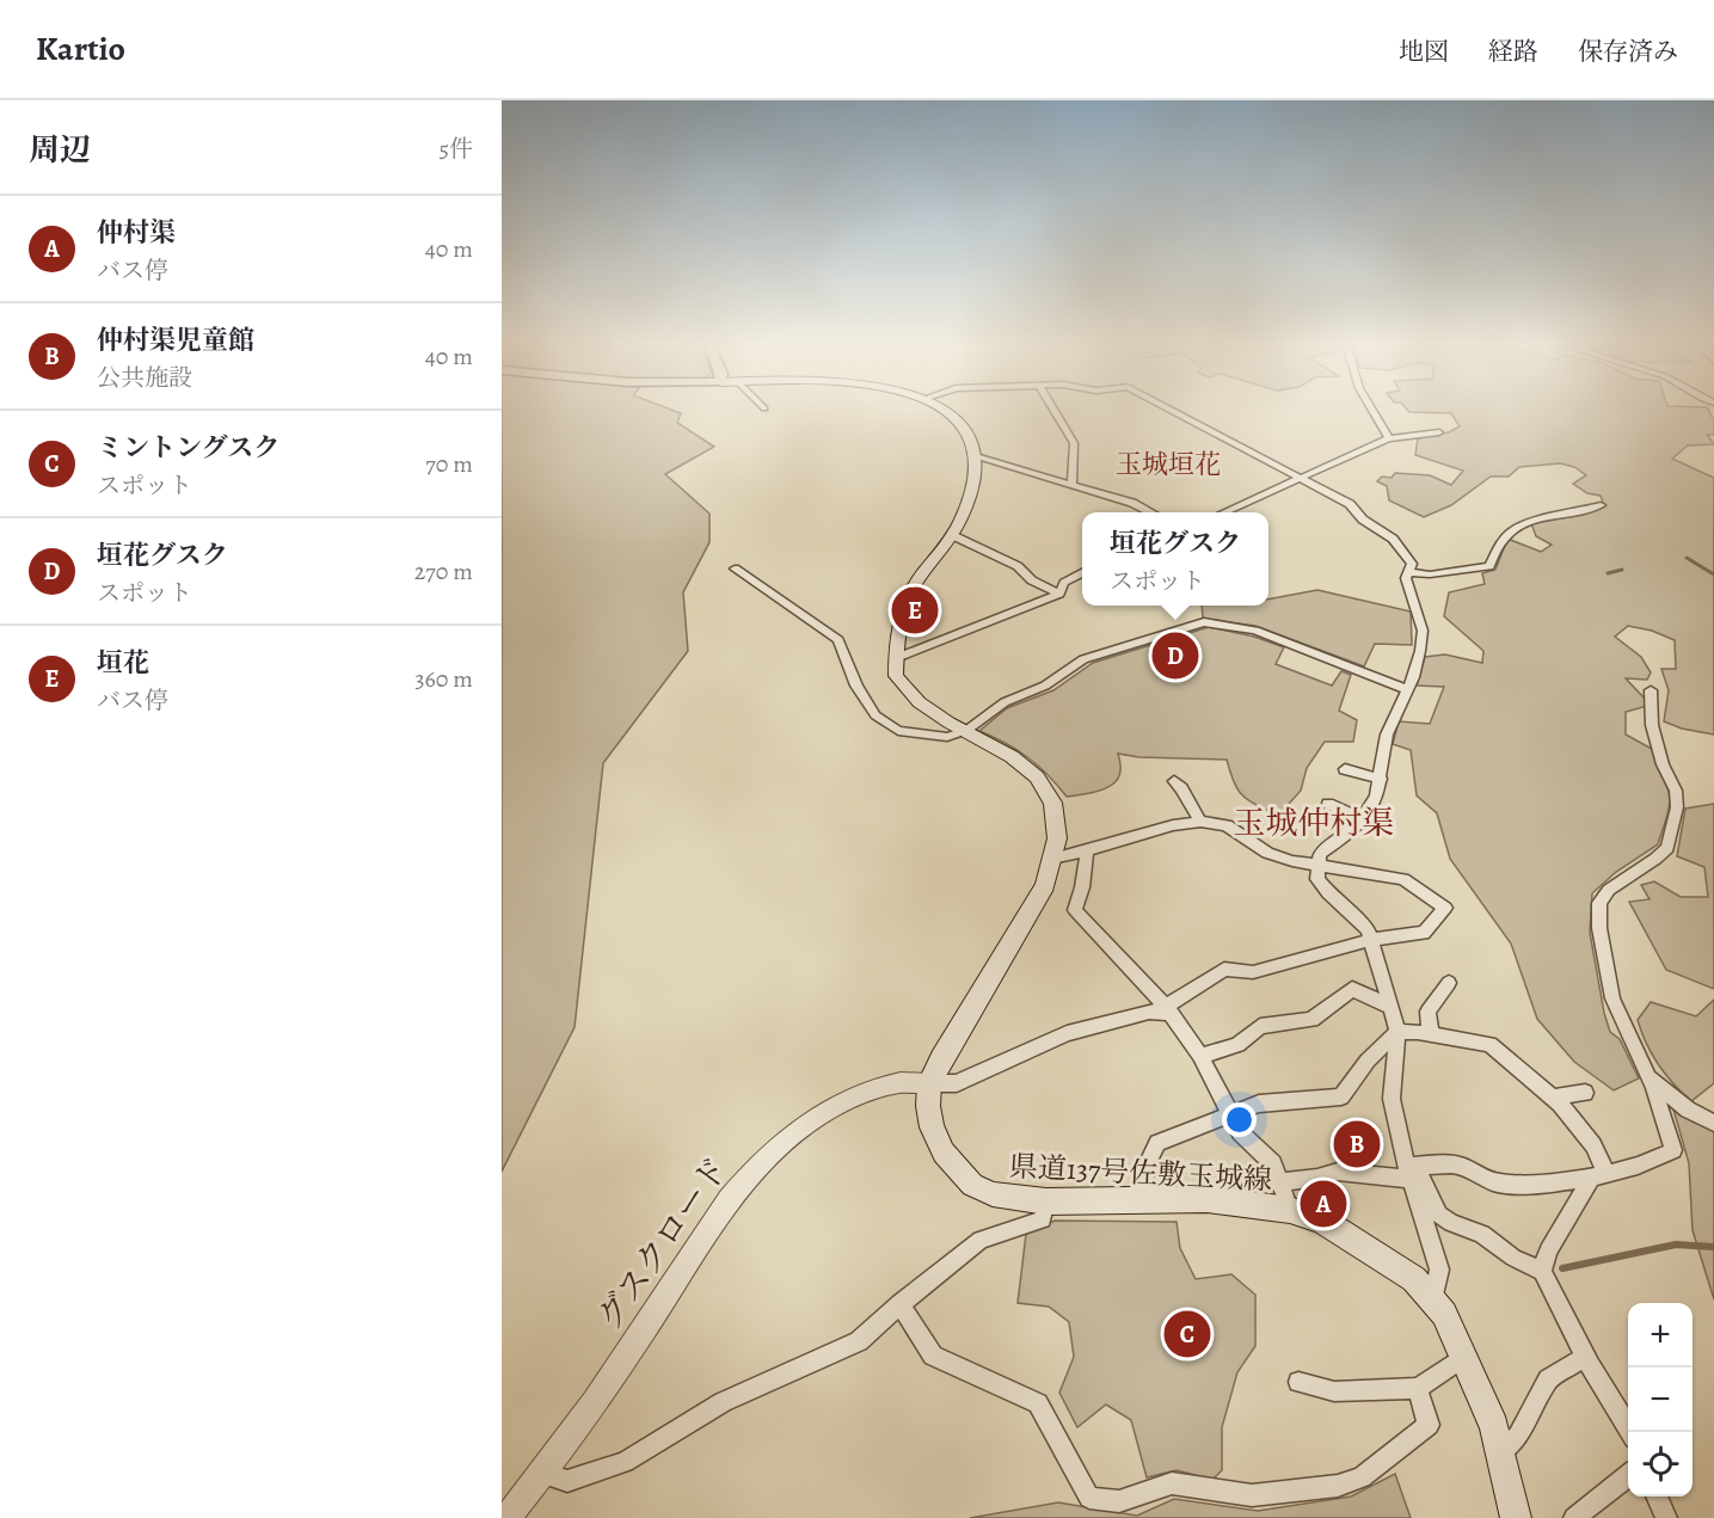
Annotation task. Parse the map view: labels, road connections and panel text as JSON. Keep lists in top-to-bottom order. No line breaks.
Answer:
{"streets":{"main road":["県道137号佐敷玉城線"],"street":["グスクロード"]},"crossings":[["県道137号佐敷玉城線","グスクロード"]],"districts":["玉城垣花","玉城仲村渠"],"page":{"header":"Kartio","nav":["地図","経路","保存済み"],"heading":["周辺","5件"],"list":[{"mark":"A","name":"仲村渠","note":"バス停","value":"40 m"},{"mark":"B","name":"仲村渠児童館","note":"公共施設","value":"40 m"},{"mark":"C","name":"ミントングスク","note":"スポット","value":"70 m"},{"mark":"D","name":"垣花グスク","note":"スポット","value":"270 m"},{"mark":"E","name":"垣花","note":"バス停","value":"360 m"}],"popup":["垣花グスク","スポット"],"pins":["E","D","B","A","C"],"map_buttons":["+","−"]}}
